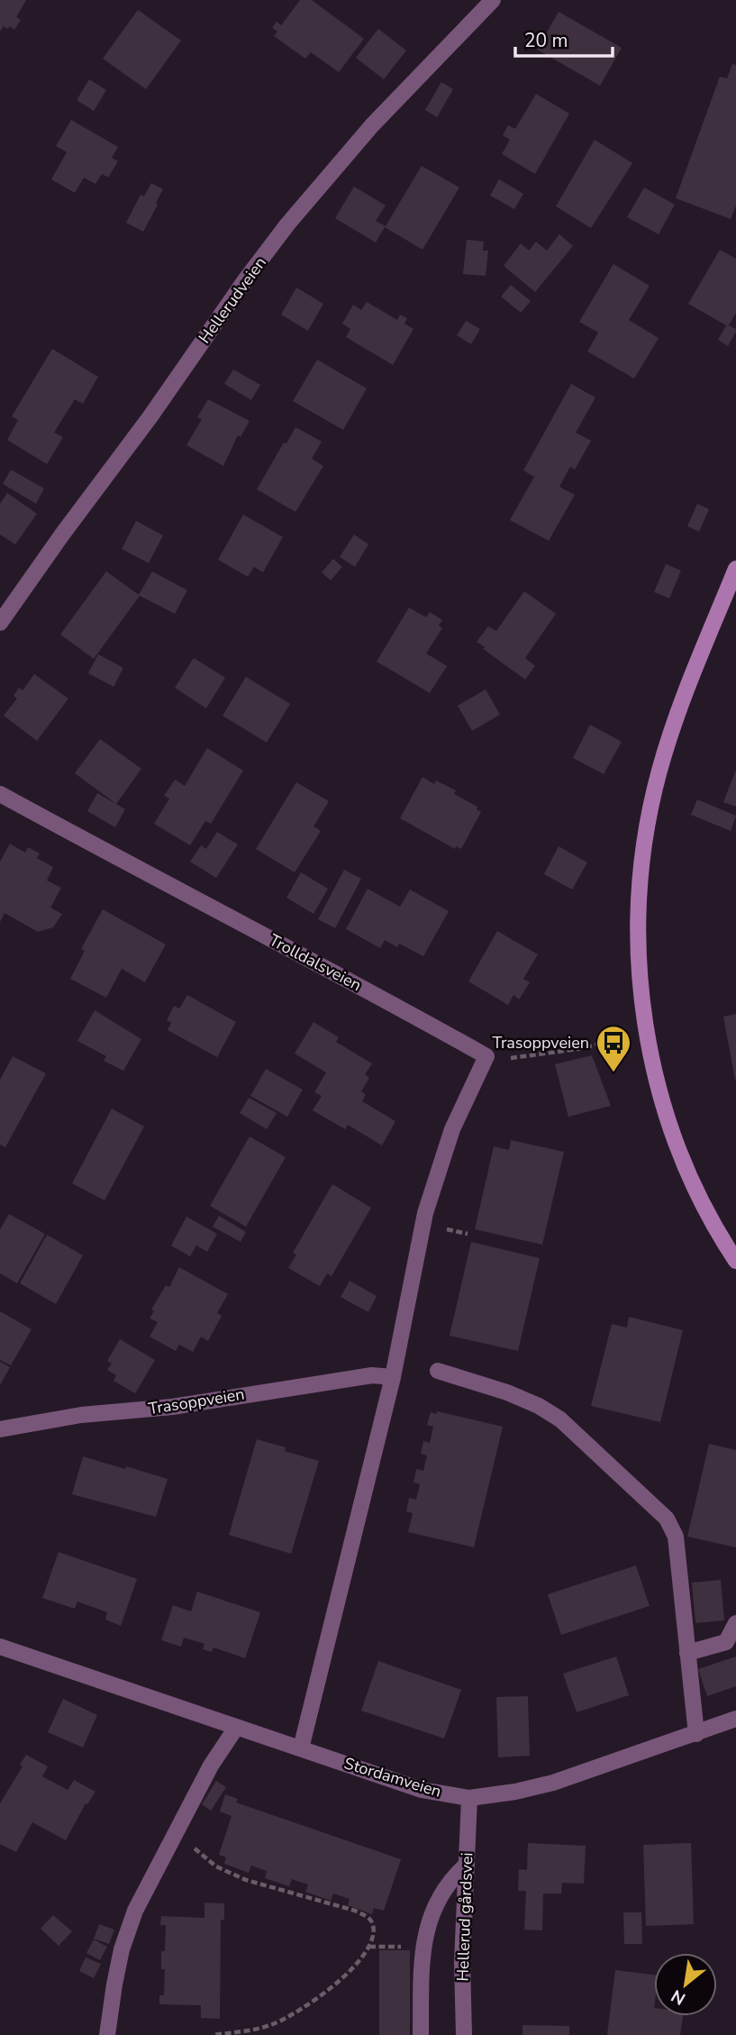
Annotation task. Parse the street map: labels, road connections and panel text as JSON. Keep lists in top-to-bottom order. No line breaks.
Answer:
{"streets":{"street":["Hellerudveien","Trolldalsveien","Trasoppveien","Stordamveien","Hellerud gårdsvei"]},"crossings":[["Stordamveien","Hellerud gårdsvei"]],"places":{"bus stop":["Trasoppveien"]},"scale_bar":"20 m","north":"bottom left"}
